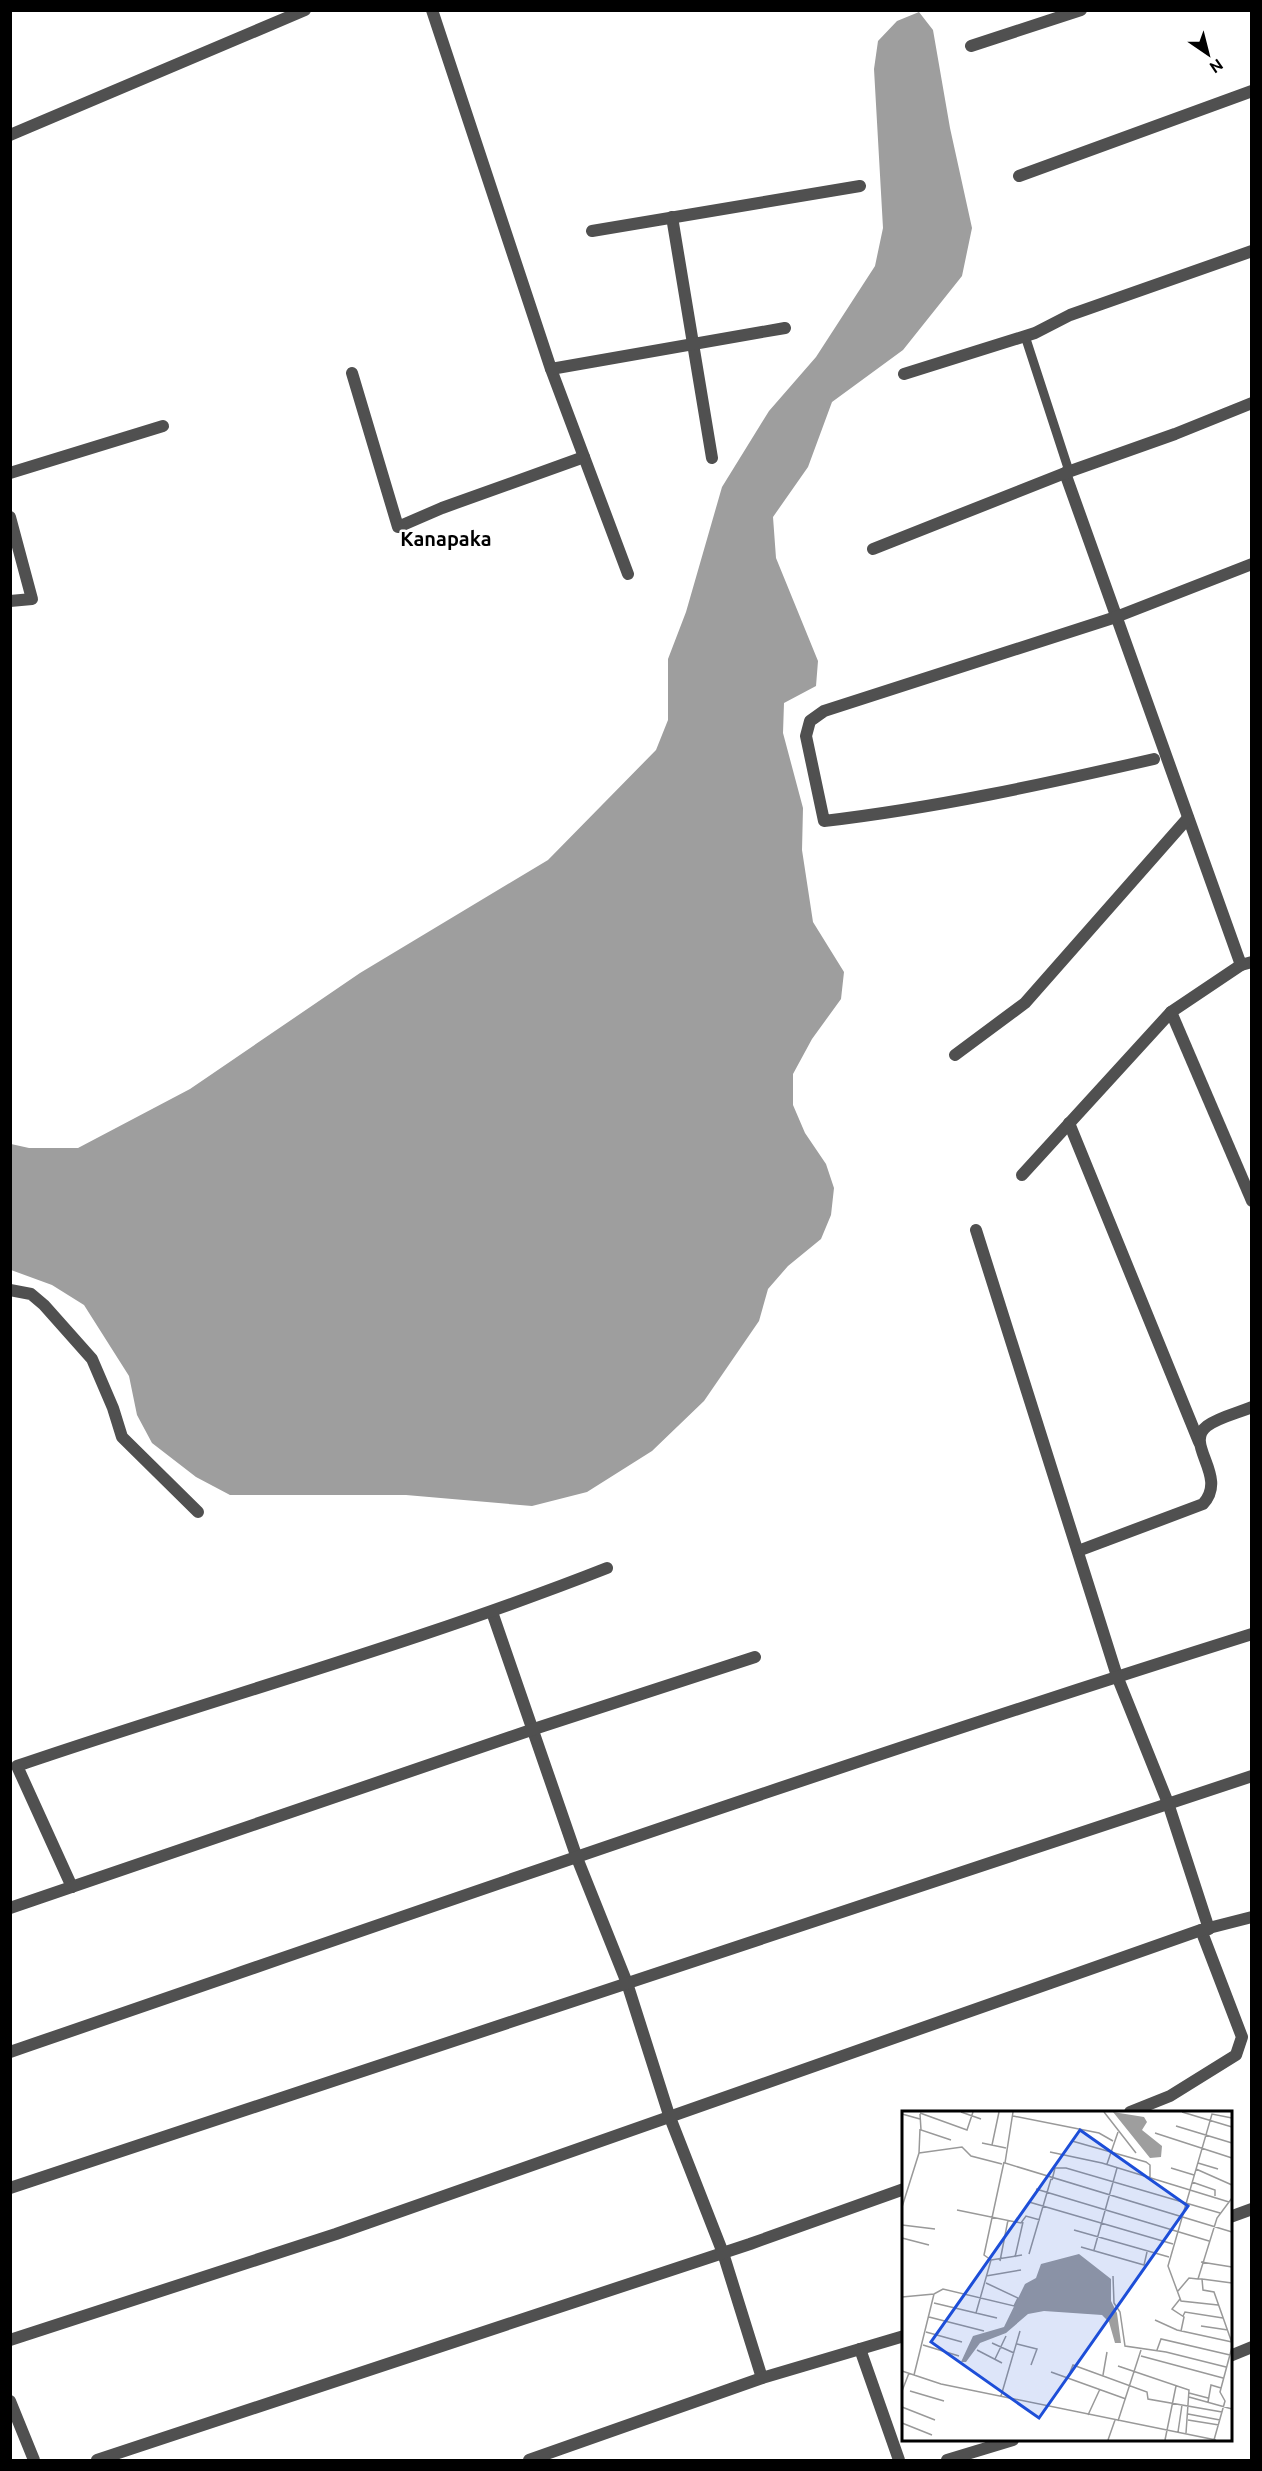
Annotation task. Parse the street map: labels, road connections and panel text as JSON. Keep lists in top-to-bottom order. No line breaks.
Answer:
{"districts":["Kanapaka"],"north":"bottom right"}
